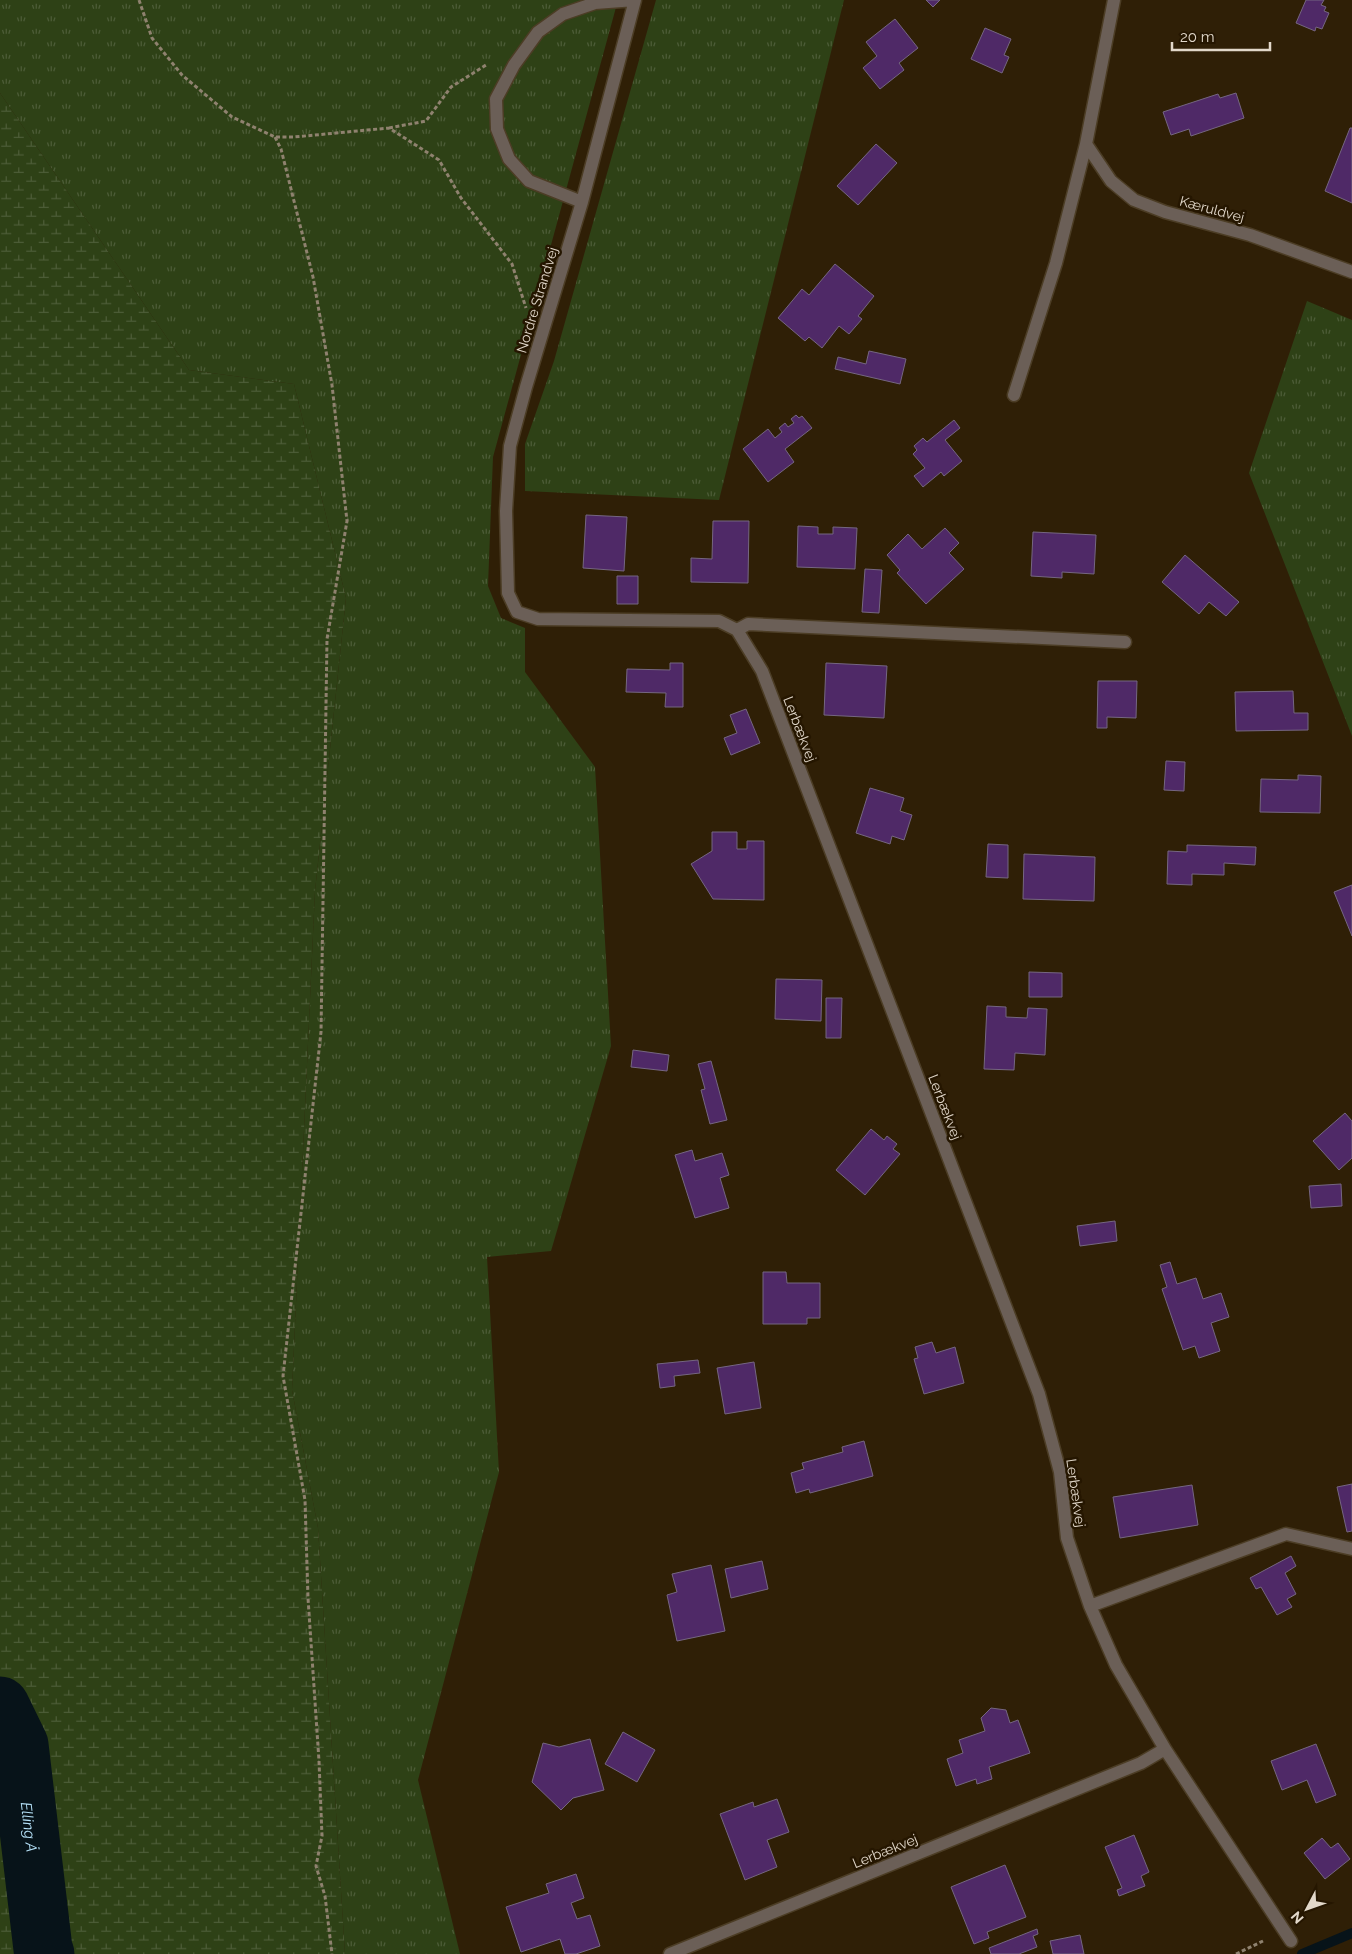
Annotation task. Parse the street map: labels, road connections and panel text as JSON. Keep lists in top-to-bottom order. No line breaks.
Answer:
{"streets":{"street":["Kæruldvej","Nordre Strandvej","Lerbækvej"]},"crossings":[["Nordre Strandvej","Lerbækvej"]],"water":["Elling Å"],"scale_bar":"20 m","north":"bottom left"}
